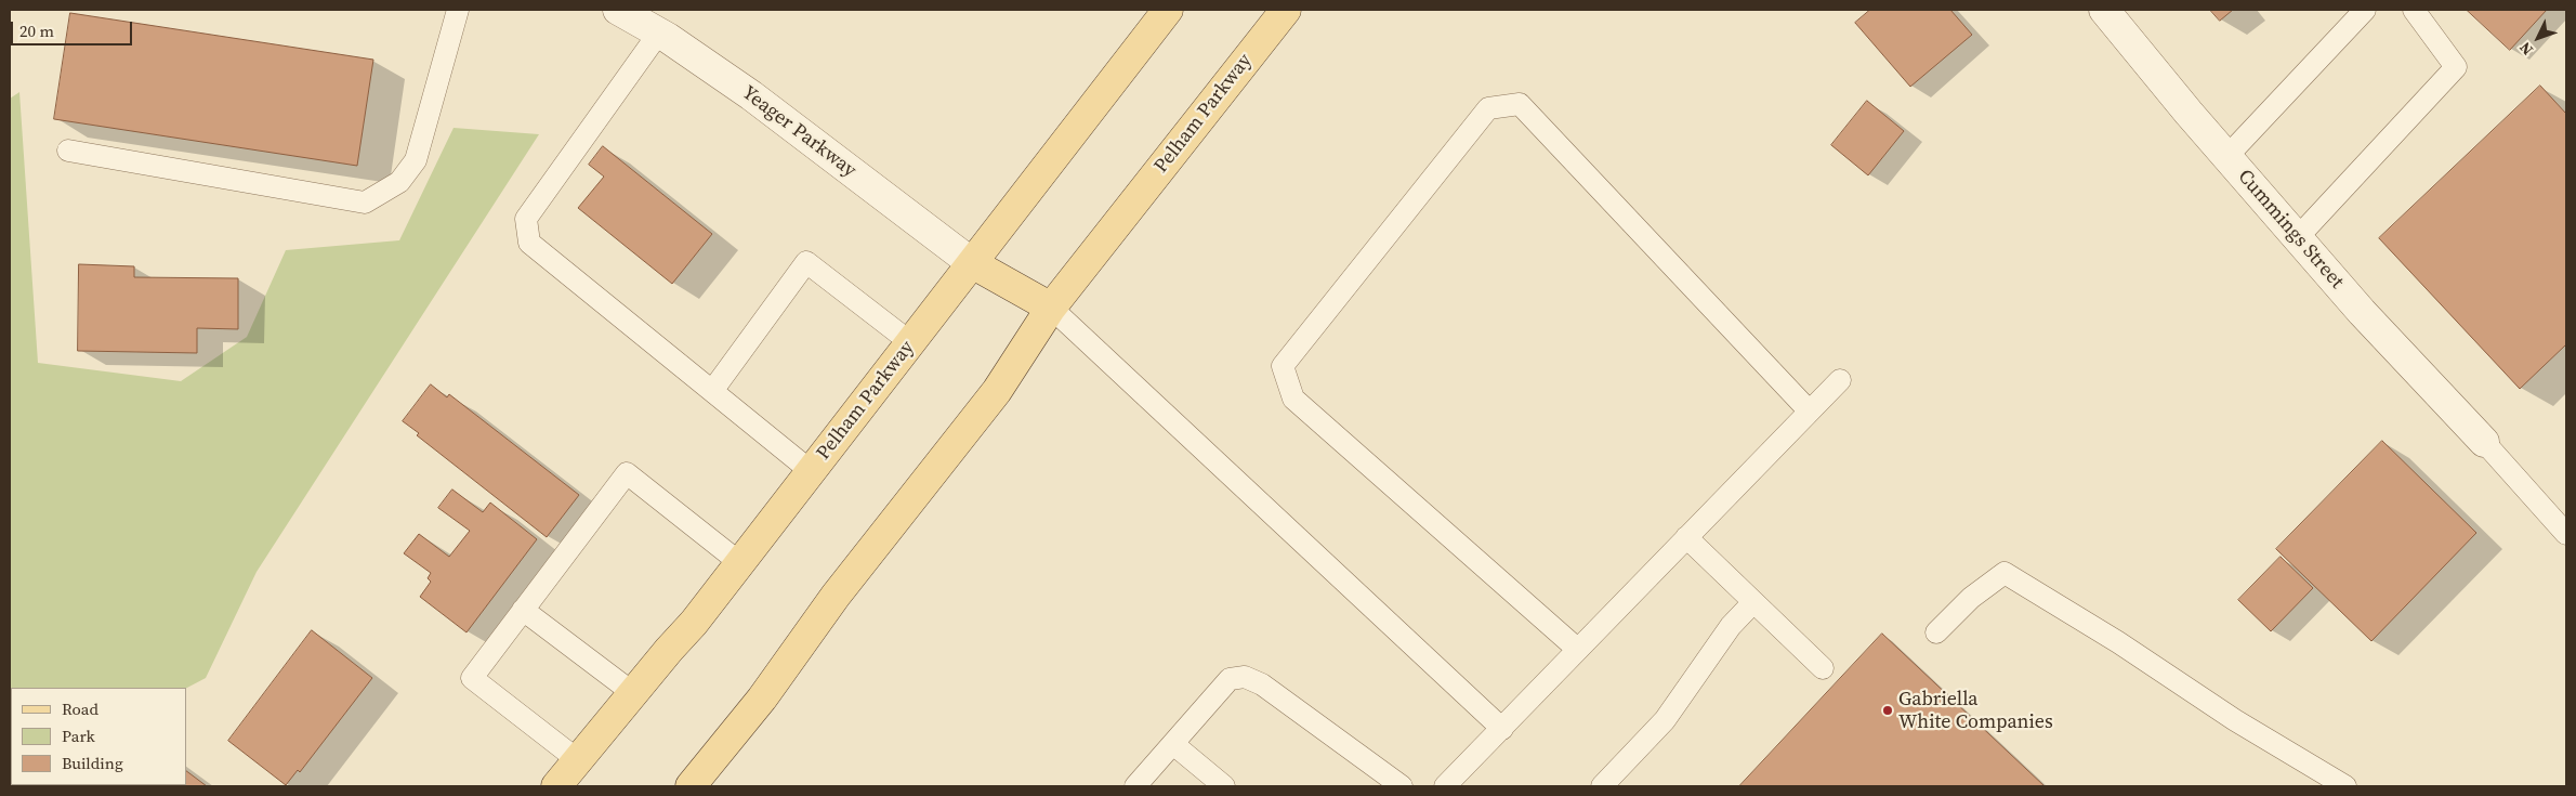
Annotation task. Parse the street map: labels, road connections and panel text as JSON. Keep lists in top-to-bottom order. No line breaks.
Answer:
{"streets":{"main road":["Pelham Parkway"],"street":["Yeager Parkway","Cummings Street"]},"crossings":[["Pelham Parkway","Yeager Parkway"]],"places":["Gabriella White Companies"],"legend":["Road","Park","Building"],"scale_bar":"20 m","north":"bottom left"}
